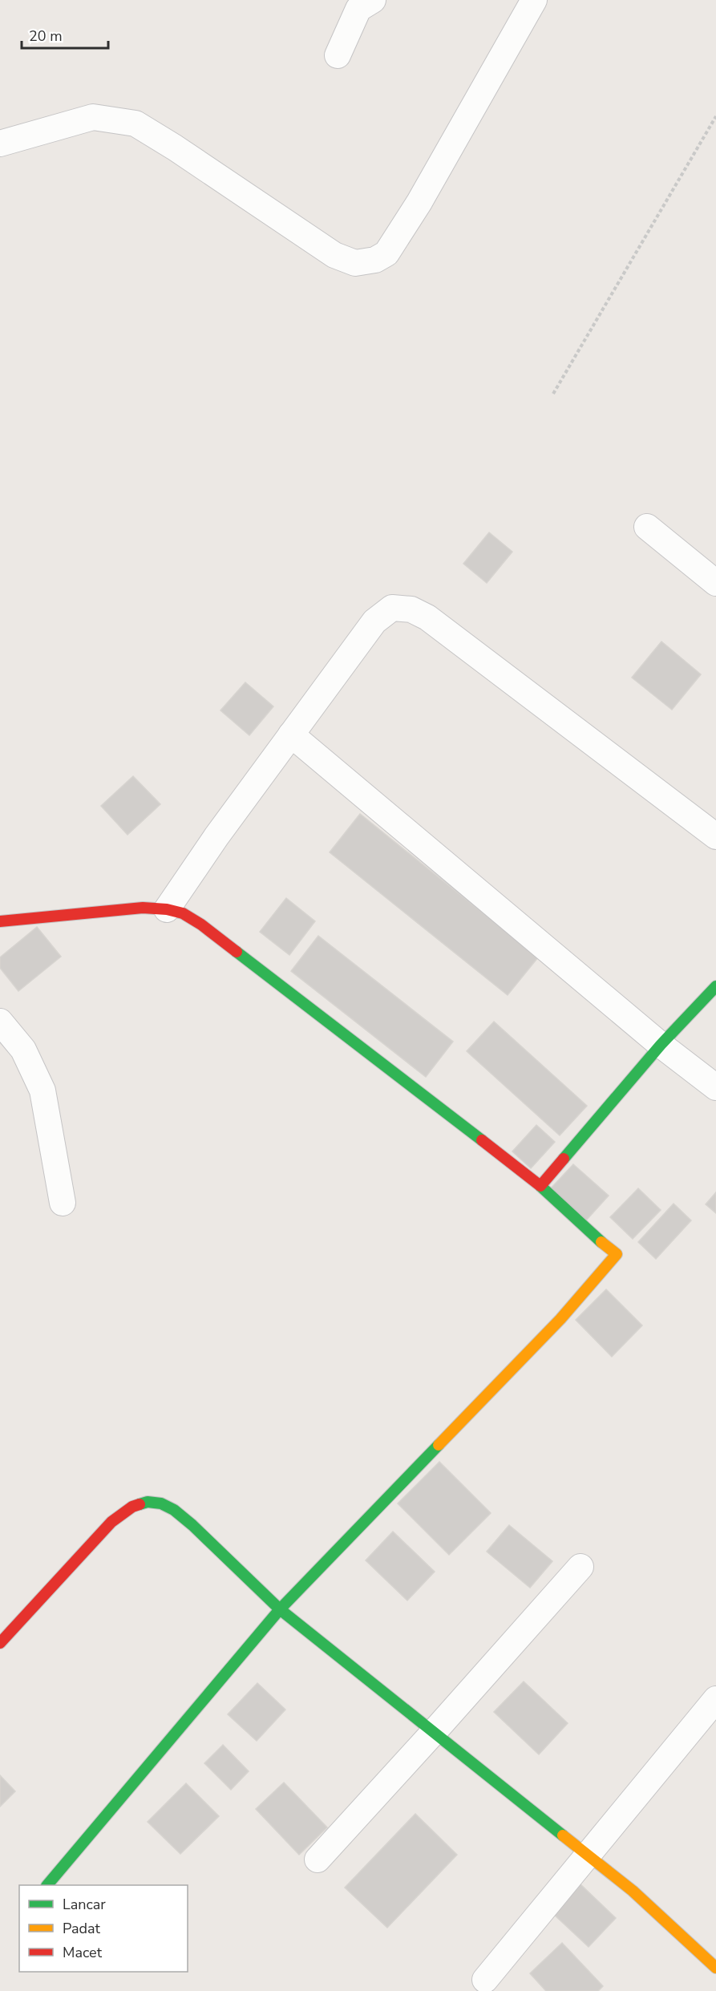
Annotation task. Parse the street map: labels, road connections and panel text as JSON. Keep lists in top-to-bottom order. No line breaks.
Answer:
{"legend":["Lancar","Padat","Macet"],"scale_bar":"20 m"}
